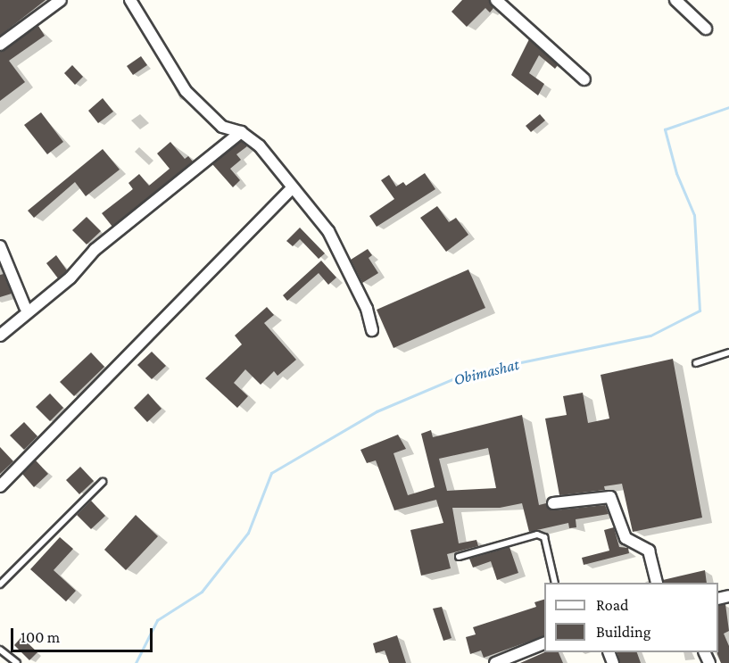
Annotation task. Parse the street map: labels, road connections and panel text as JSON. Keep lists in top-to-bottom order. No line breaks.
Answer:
{"water":["Obimashat"],"legend":["Road","Building"],"scale_bar":"100 m"}
